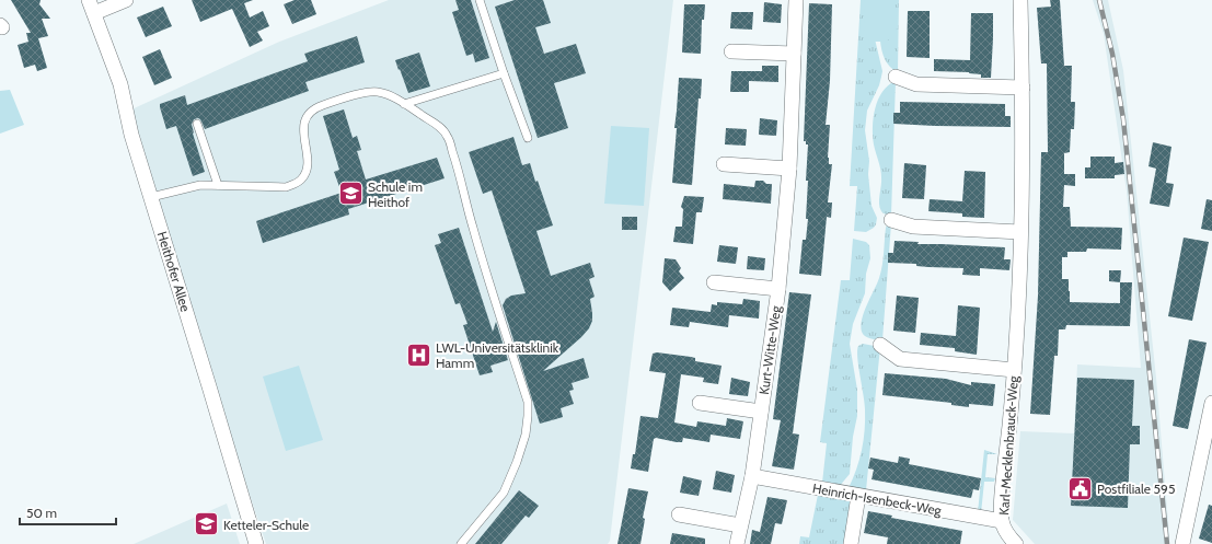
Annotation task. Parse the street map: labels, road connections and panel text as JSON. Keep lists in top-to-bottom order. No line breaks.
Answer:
{"streets":{"street":["Heithofer Allee","Kurt-Witte-Weg","Karl-Mecklenbrauck-Weg","Heinrich-Isenbeck-Weg"]},"crossings":[["Kurt-Witte-Weg","Heinrich-Isenbeck-Weg"],["Karl-Mecklenbrauck-Weg","Heinrich-Isenbeck-Weg"]],"places":{"school or university":["Schule im Heithof","Ketteler-Schule"],"hospital":["LWL-Universitätsklinik Hamm"],"public building":["Postfiliale 595"]},"scale_bar":"50 m"}
